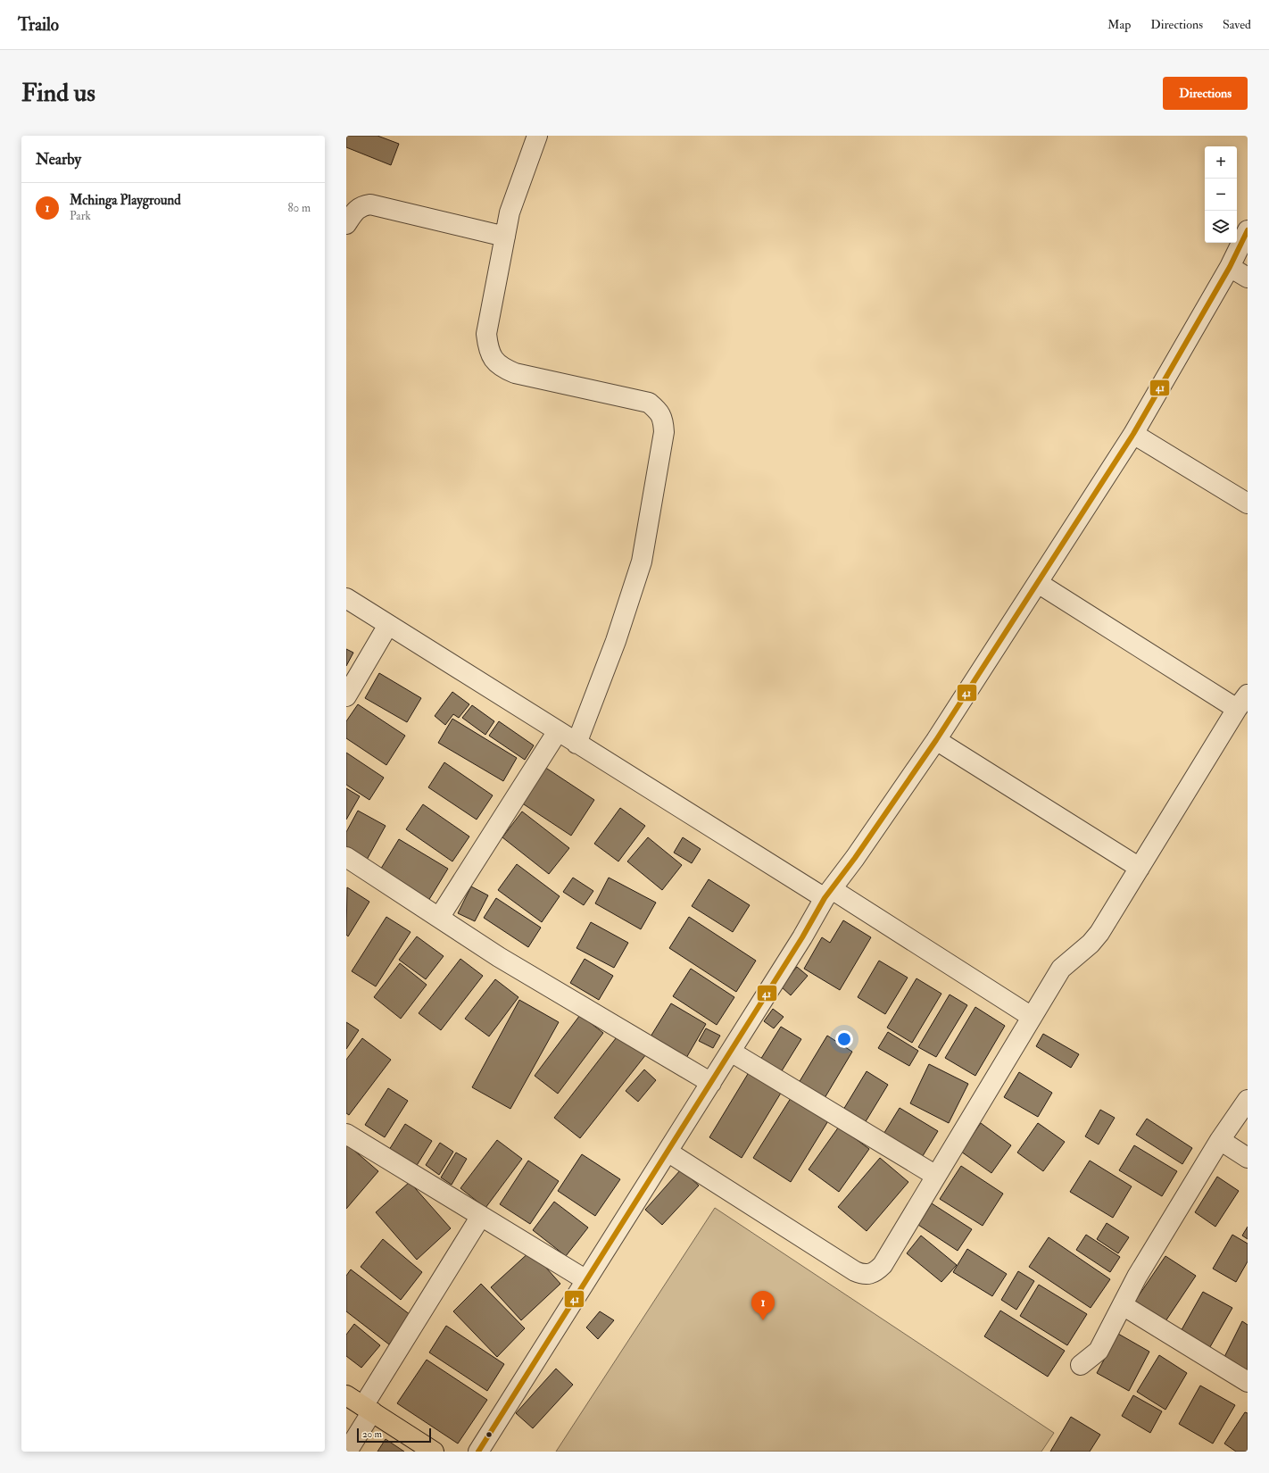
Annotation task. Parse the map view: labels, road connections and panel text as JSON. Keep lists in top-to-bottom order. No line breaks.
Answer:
{"lines":["transit line 41"],"scale_bar":"20 m","page":{"header":"Trailo","nav":["Map","Directions","Saved"],"buttons":"Directions","title":"Find us","heading":"Nearby","map_buttons":["+","−"],"list":[{"mark":"1","name":"Mchinga Playground","note":"Park","value":"80 m"}],"pins":"1","scale":"20 m"}}
